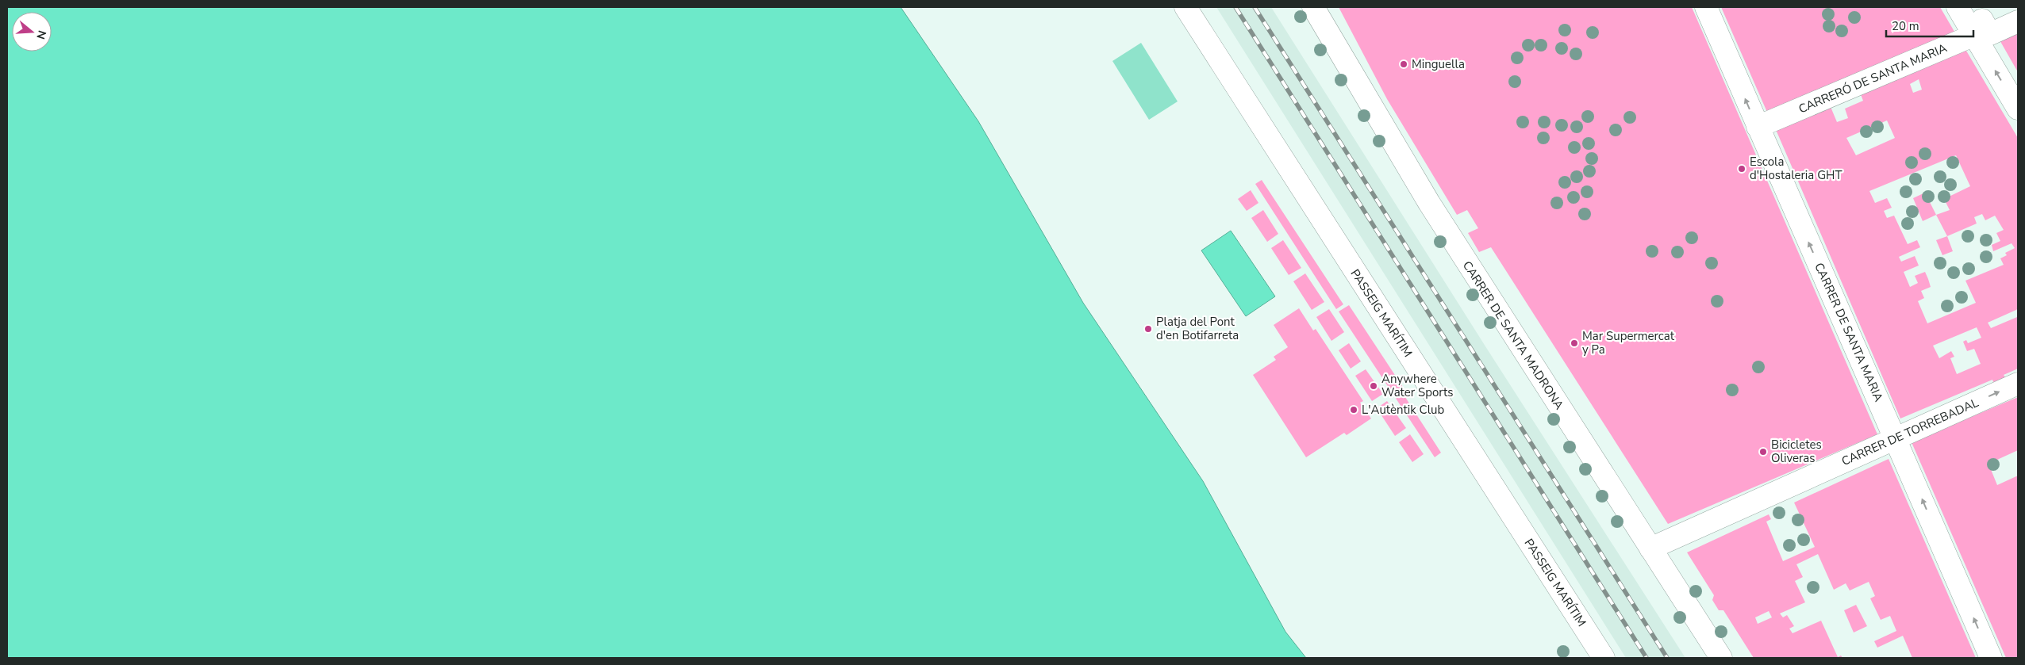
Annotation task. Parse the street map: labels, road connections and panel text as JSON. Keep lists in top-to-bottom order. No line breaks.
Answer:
{"streets":{"street":["CARRERÓ DE SANTA MARIA","PASSEIG MARÍTIM","CARRER DE SANTA MARIA","CARRER DE SANTA MADRONA","CARRER DE TORREBADAL"]},"crossings":[["CARRERÓ DE SANTA MARIA","CARRER DE SANTA MARIA"],["CARRER DE SANTA MARIA","CARRER DE TORREBADAL"],["CARRER DE SANTA MADRONA","CARRER DE TORREBADAL"]],"one_way":["CARRER DE SANTA MARIA"],"places":["Minguella","Escola d'Hostaleria GHT","Platja del Pont d'en Botifarreta","Mar Supermercat y Pa","Anywhere Water Sports","L'Autèntik Club","Bicicletes Oliveras"],"scale_bar":"20 m","north":"right"}
